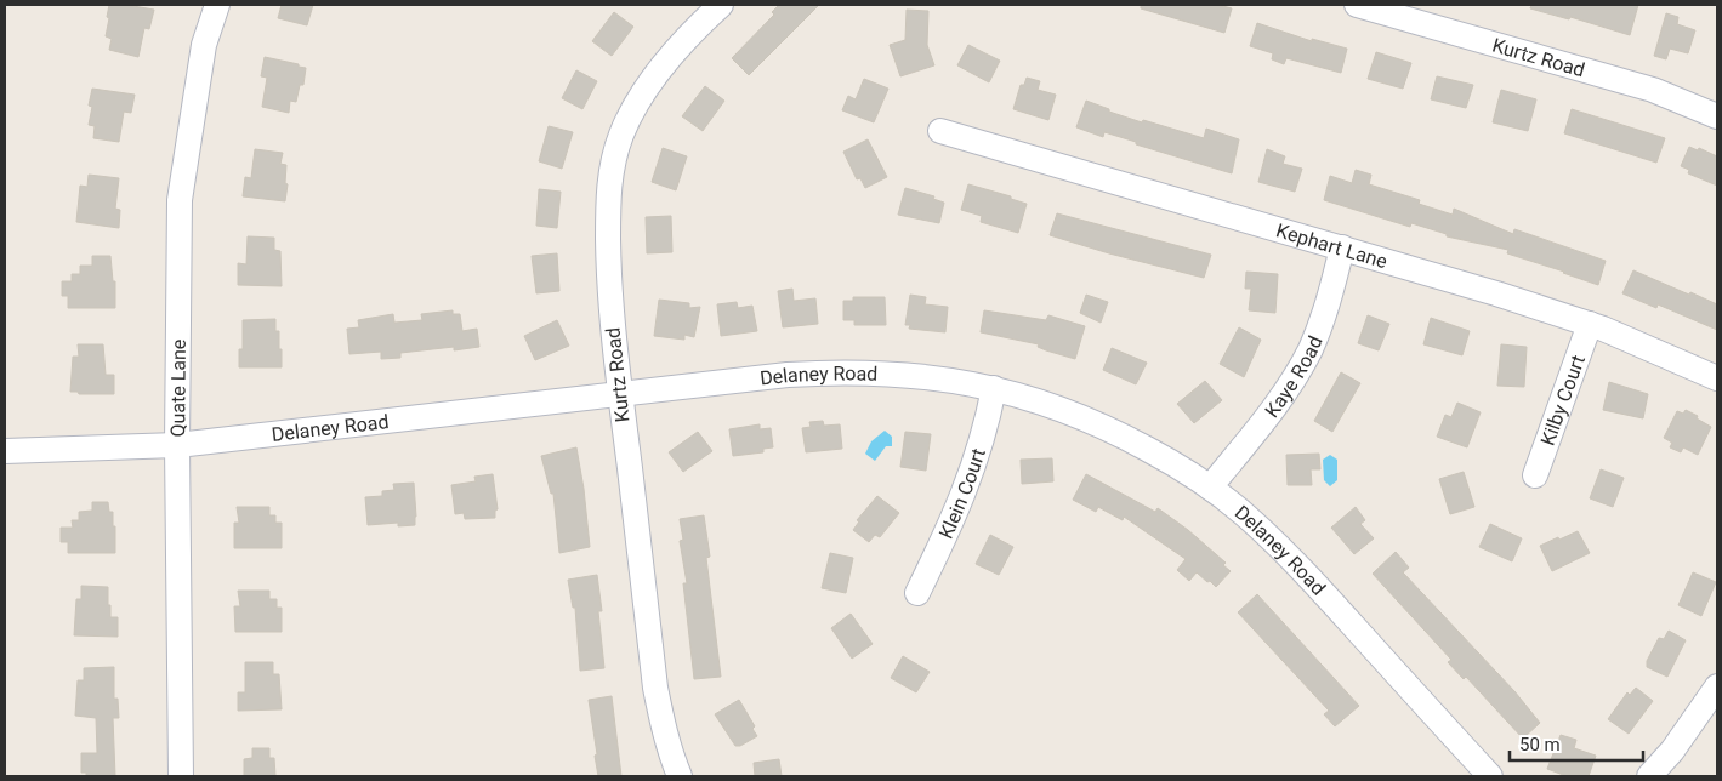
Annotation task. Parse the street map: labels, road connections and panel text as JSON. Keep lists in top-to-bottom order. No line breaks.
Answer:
{"streets":{"street":["Kurtz Road","Kephart Lane","Kaye Road","Delaney Road","Quate Lane","Kilby Court","Klein Court"]},"crossings":[["Kurtz Road","Delaney Road"],["Kephart Lane","Kaye Road"],["Kephart Lane","Kilby Court"],["Kaye Road","Delaney Road"],["Delaney Road","Quate Lane"],["Delaney Road","Klein Court"]],"scale_bar":"50 m"}
